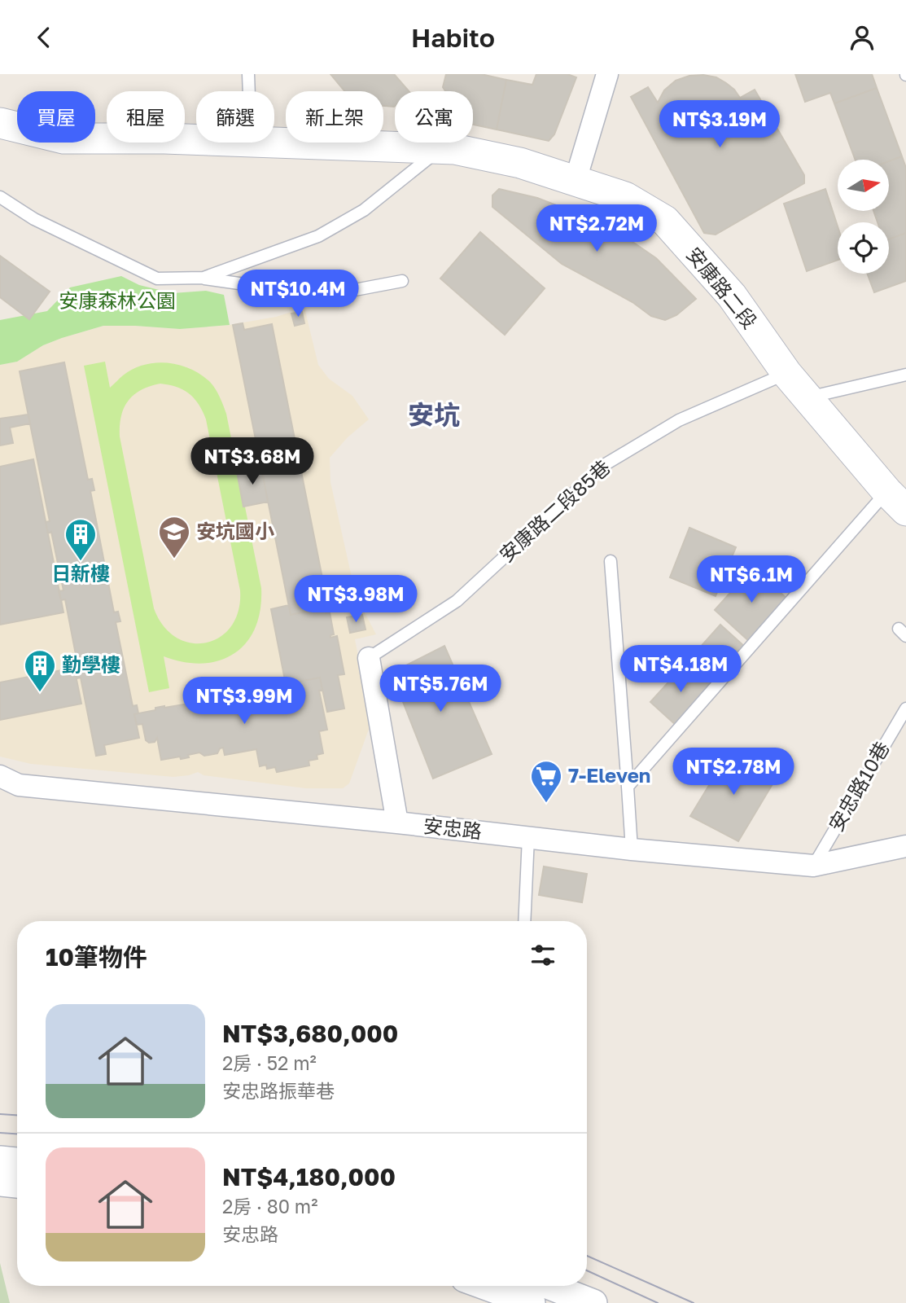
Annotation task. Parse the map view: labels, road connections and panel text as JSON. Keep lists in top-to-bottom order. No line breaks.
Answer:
{"streets":{"main road":["安康路二段"],"street":["安忠路"],"lane":["安康路二段85巷","安忠路10巷"]},"crossings":[["安康路二段","安康路二段85巷"],["安忠路10巷","安忠路"]],"districts":["安坑"],"parks":["安康森林公園"],"places":{"school or university":["安坑國小"],"building":["日新樓","勤學樓"],"supermarket":["7-Eleven"]},"north":"right","page":{"header":"Habito","chip":["買屋","租屋","篩選","新上架","公寓"],"price":["NT$3.19M","NT$2.72M","NT$10.4M","NT$3.68M","NT$6.1M","NT$3.98M","NT$4.18M","NT$5.76M","NT$3.99M","NT$2.78M"],"heading":"10筆物件","list":[{"name":"NT$3,680,000","note":"2房 · 52 m² · 安忠路振華巷"},{"name":"NT$4,180,000","note":"2房 · 80 m² · 安忠路"}]}}
